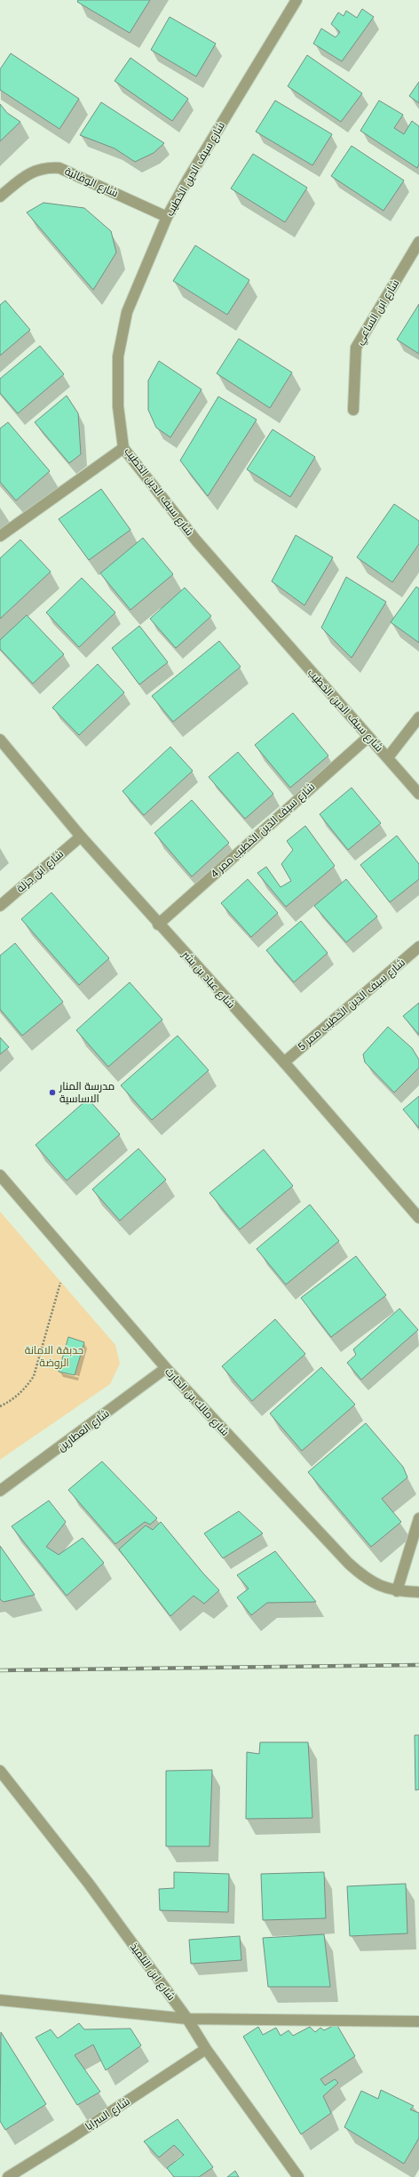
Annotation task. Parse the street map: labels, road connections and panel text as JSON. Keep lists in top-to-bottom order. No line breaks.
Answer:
{"streets":{"street":["شارع سيف الدين الخطيب","شارع الوفائية","شارع ابن الساعي","شارع سيف الدين الخطيب ممر 4","شارع ابن جزلة","شارع عباد بن بشر","شارع سيف الدين الخطيب ممر 5","شارع مالك بن الحارث","شارع العطارين","شارع ابن التلميذ","شارع السرايا"]},"crossings":[["شارع سيف الدين الخطيب","شارع الوفائية"],["شارع سيف الدين الخطيب","شارع سيف الدين الخطيب ممر 4"],["شارع سيف الدين الخطيب ممر 4","شارع عباد بن بشر"],["شارع ابن جزلة","شارع عباد بن بشر"],["شارع عباد بن بشر","شارع سيف الدين الخطيب ممر 5"],["شارع مالك بن الحارث","شارع العطارين"],["شارع ابن التلميذ","شارع السرايا"]],"parks":["حدبقة الامانة الروضة"],"places":["مدرسة المنار الاساسية"]}
